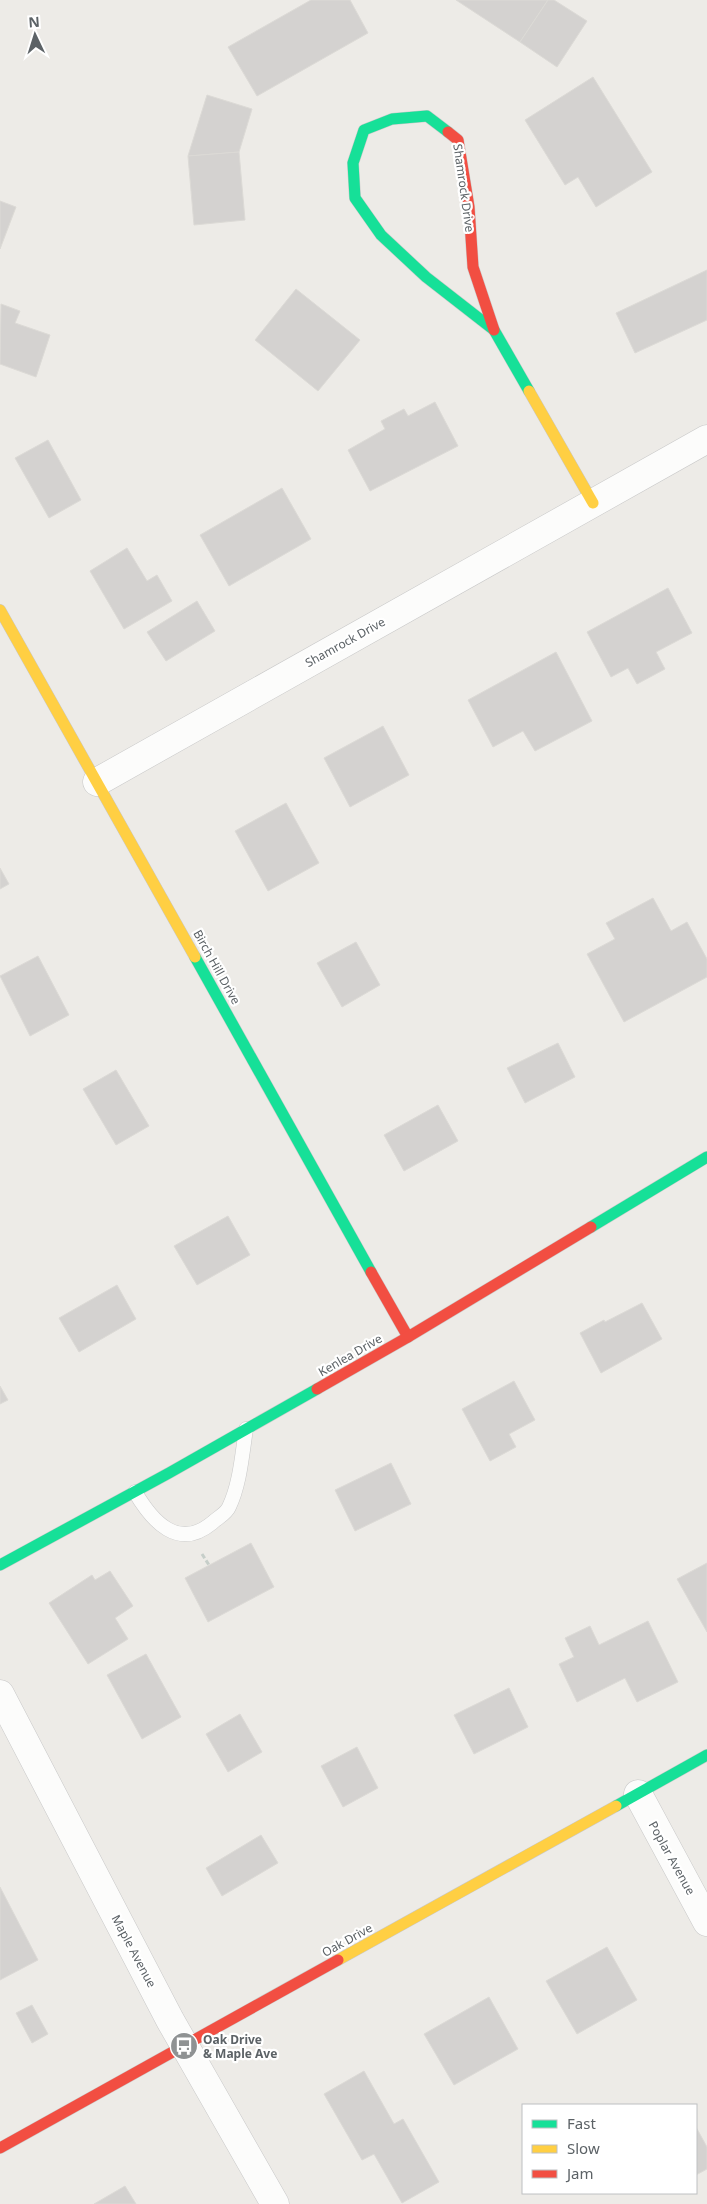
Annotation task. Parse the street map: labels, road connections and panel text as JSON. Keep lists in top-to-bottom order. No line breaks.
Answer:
{"streets":{"street":["Shamrock Drive","Birch Hill Drive","Kenlea Drive","Poplar Avenue","Oak Drive","Maple Avenue"]},"crossings":[["Shamrock Drive","Birch Hill Drive"],["Birch Hill Drive","Kenlea Drive"],["Poplar Avenue","Oak Drive"],["Oak Drive","Maple Avenue"]],"places":{"bus stop":["Oak Drive & Maple Ave"]},"legend":["Fast","Slow","Jam"],"north":"top"}
